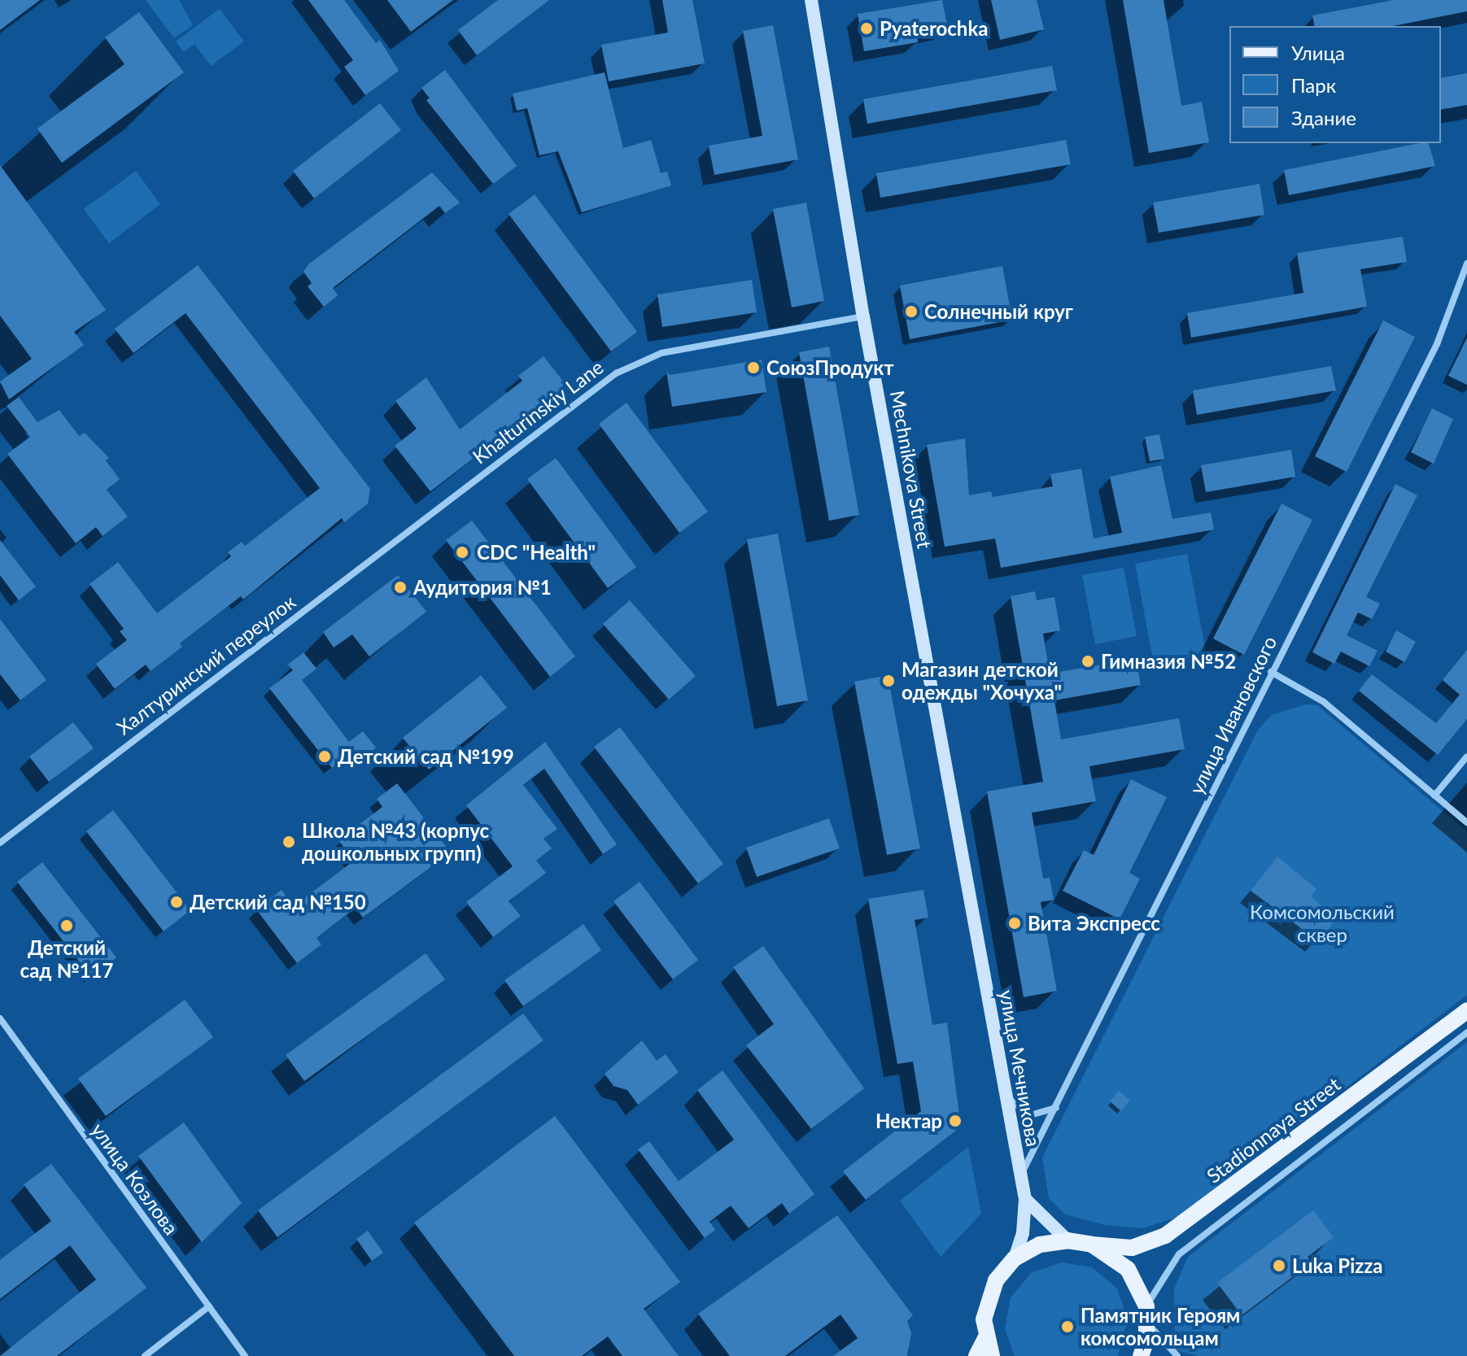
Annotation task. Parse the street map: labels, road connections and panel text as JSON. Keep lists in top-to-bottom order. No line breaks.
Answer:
{"streets":{"main road":["улица Мечникова","Stadionnaya Street"],"street":["Khalturinskiy Lane","улица Ивановского","улица Козлова"]},"crossings":[["Khalturinskiy Lane","улица Мечникова"],["улица Ивановского","улица Мечникова"]],"parks":["Комсомольский сквер"],"places":["Pyaterochka","Солнечный круг","СоюзПродукт","CDC \"Health\"","Аудитория №1","Гимназия №52","Магазин детской одежды \"Хочуха\"","Детский сад №199","Школа №43 (корпус дошкольных групп)","Детский сад №150","Вита Экспресс","Детский сад №117","Нектар","Luka Pizza","Памятник Героям комсомольцам"],"legend":["Улица","Парк","Здание"]}
